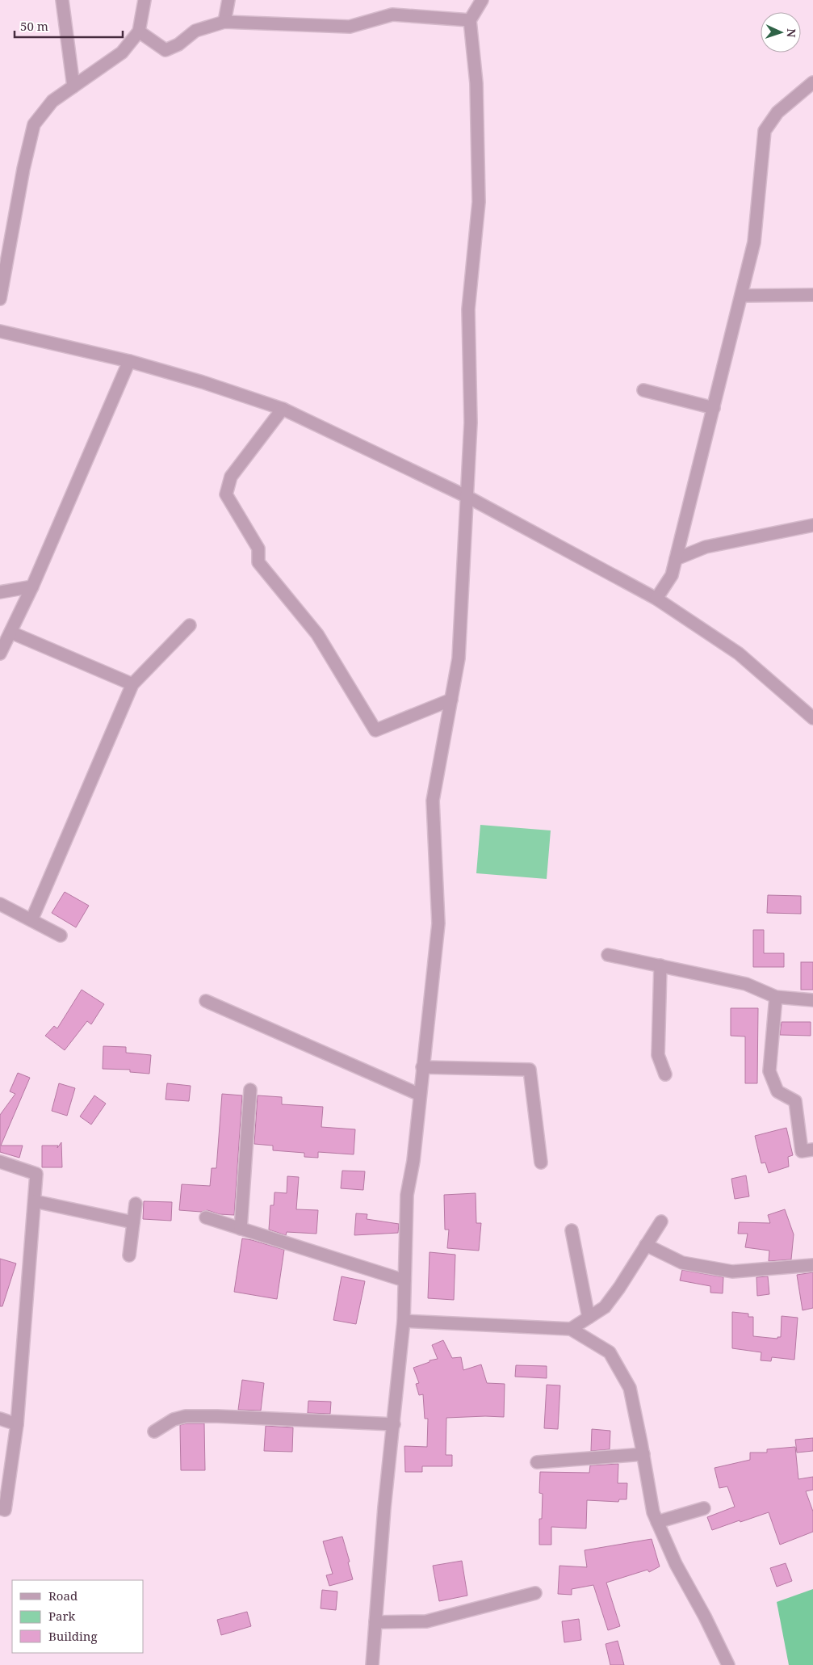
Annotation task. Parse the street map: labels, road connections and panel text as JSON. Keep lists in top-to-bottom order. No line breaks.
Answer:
{"legend":["Road","Park","Building"],"scale_bar":"50 m","north":"right"}
